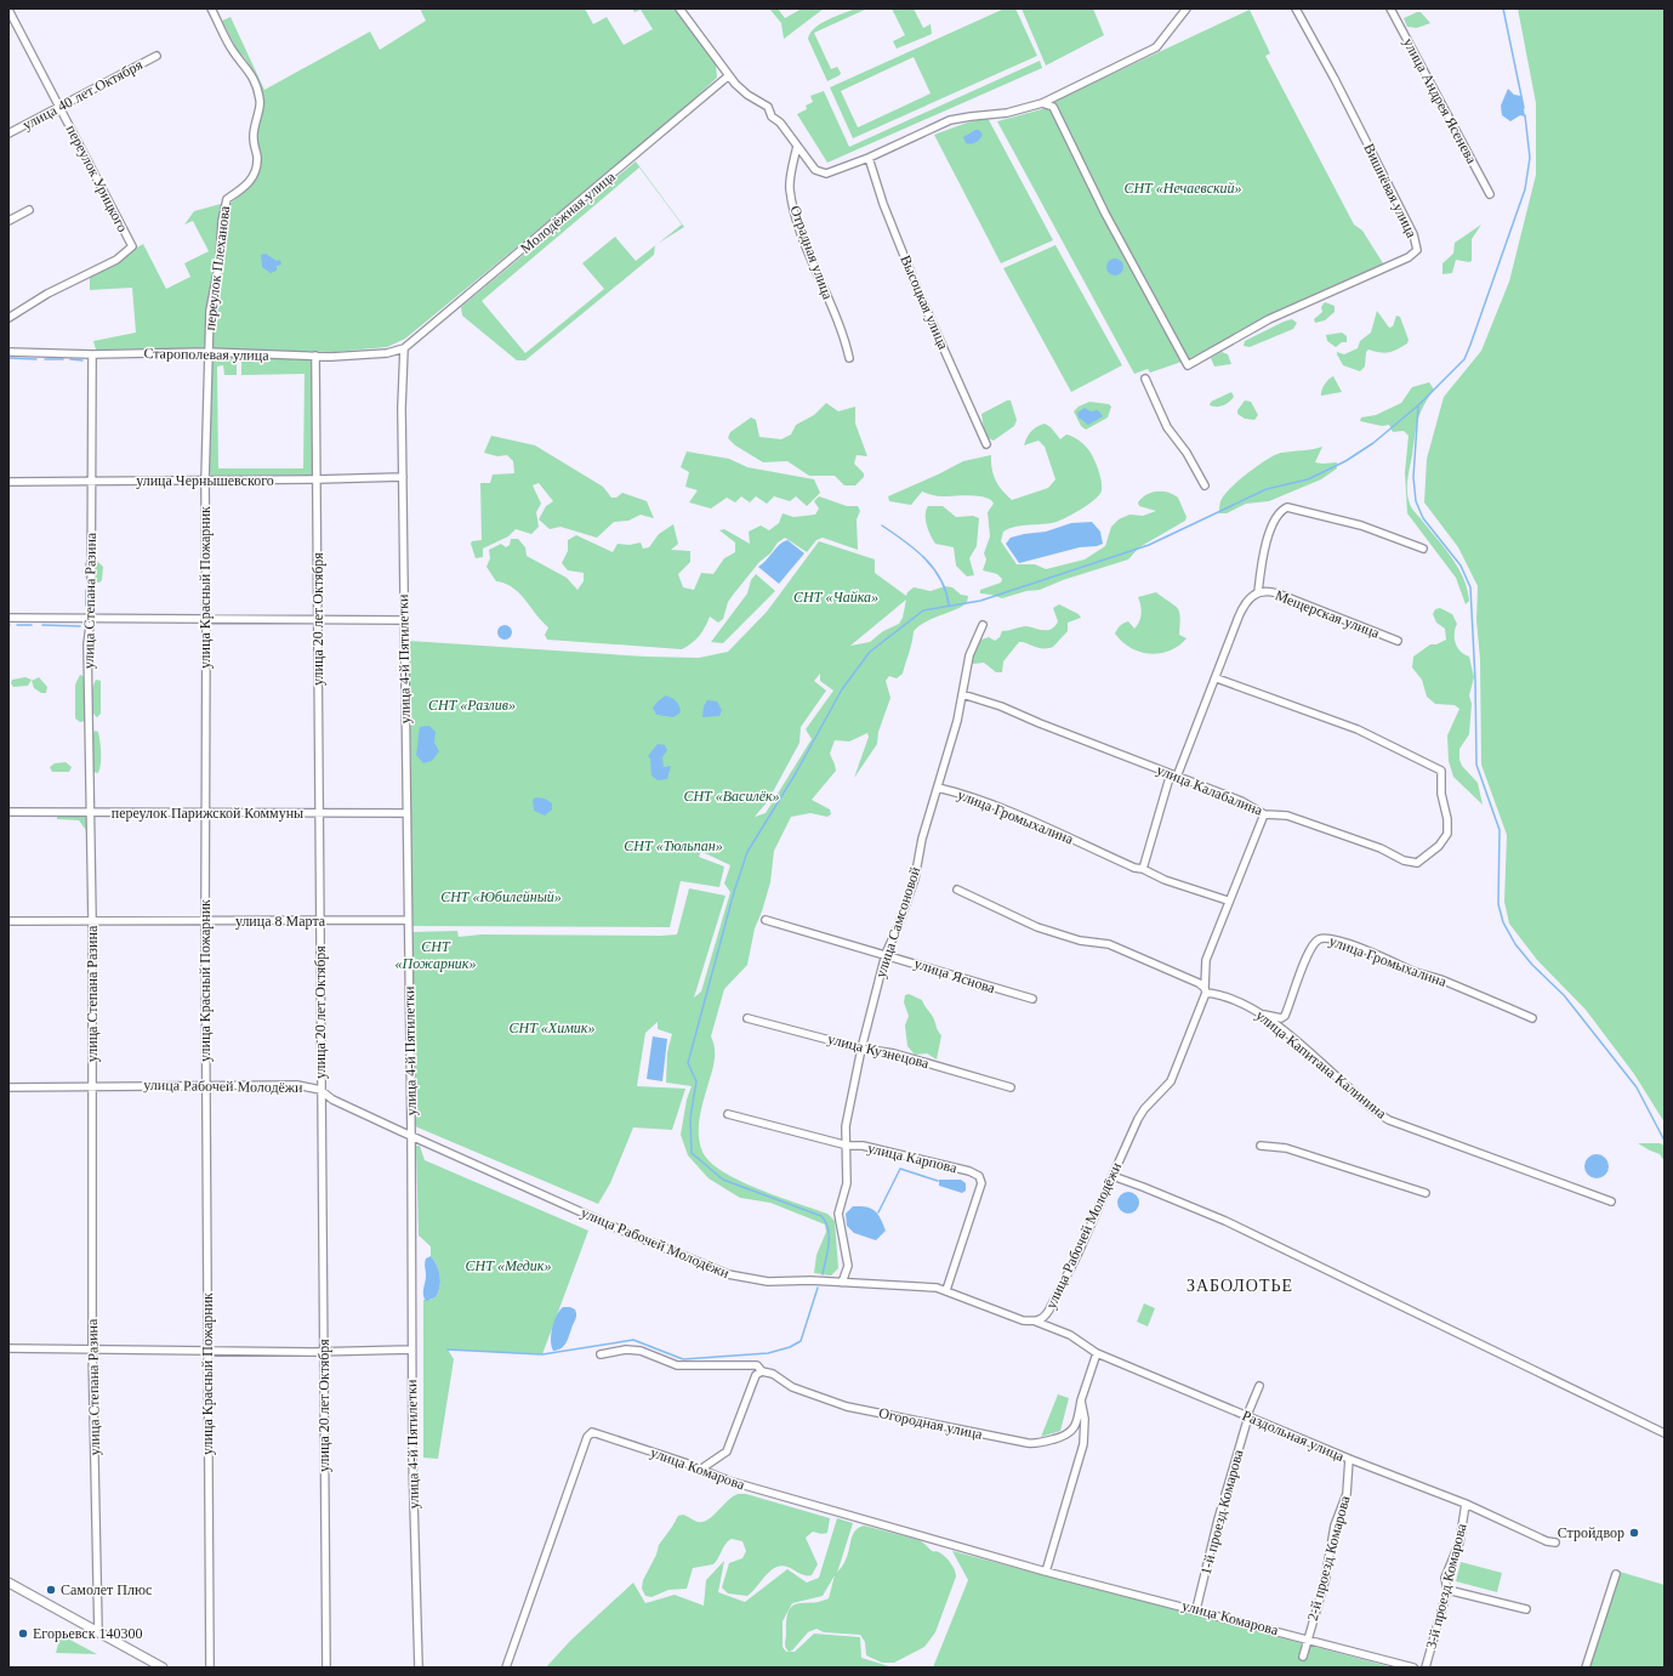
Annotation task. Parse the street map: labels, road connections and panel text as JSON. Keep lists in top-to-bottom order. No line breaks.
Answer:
{"streets":{"street":["улица 40 лет Октября","улица Андрея Ясенева","переулок Урицкого","Вишнёвая улица","Молодёжная улица","Отрадная улица","переулок Плеханова","Высоцкая улица","Старополевая улица","улица Чернышевского","улица Красный Пожарник","улица Степана Разина","Мещерская улица","улица 20 лет Октября","улица 4-й Пятилетки","улица Калабалина","переулок Парижской Коммуны","улица Громыхалина","улица 8 Марта","улица Самсоновой","улица Яснова","улица Кузнецова","улица Капитана Калинина","улица Рабочей Молодёжи","улица Карпова","Огородная улица","Раздольная улица","улица Комарова","1-й проезд Комарова","2-й проезд Комарова","3-й проезд Комарова"]},"crossings":[["улица 40 лет Октября","переулок Урицкого"],["Молодёжная улица","Старополевая улица"],["Молодёжная улица","улица 4-й Пятилетки"],["переулок Плеханова","Старополевая улица"],["переулок Плеханова","улица Красный Пожарник"],["Старополевая улица","улица Красный Пожарник"],["Старополевая улица","улица Степана Разина"],["Старополевая улица","улица 20 лет Октября"],["Старополевая улица","улица 4-й Пятилетки"],["улица Чернышевского","улица Красный Пожарник"],["улица Чернышевского","улица Степана Разина"],["улица Чернышевского","улица 20 лет Октября"],["улица Чернышевского","улица 4-й Пятилетки"],["улица Красный Пожарник","переулок Парижской Коммуны"],["улица Красный Пожарник","улица 8 Марта"],["улица Красный Пожарник","улица Рабочей Молодёжи"],["улица Степана Разина","переулок Парижской Коммуны"],["улица Степана Разина","улица 8 Марта"],["улица Степана Разина","улица Рабочей Молодёжи"],["улица 20 лет Октября","переулок Парижской Коммуны"],["улица 20 лет Октября","улица 8 Марта"],["улица 20 лет Октября","улица Рабочей Молодёжи"],["улица 4-й Пятилетки","переулок Парижской Коммуны"],["улица 4-й Пятилетки","улица 8 Марта"],["улица 4-й Пятилетки","улица Рабочей Молодёжи"],["улица Калабалина","улица Самсоновой"],["улица Громыхалина","улица Самсоновой"],["улица Громыхалина","улица Капитана Калинина"],["улица Самсоновой","улица Яснова"],["улица Самсоновой","улица Кузнецова"],["улица Самсоновой","улица Рабочей Молодёжи"],["улица Самсоновой","улица Карпова"],["улица Капитана Калинина","улица Рабочей Молодёжи"],["улица Рабочей Молодёжи","улица Карпова"],["улица Рабочей Молодёжи","Раздольная улица"],["Раздольная улица","1-й проезд Комарова"],["Раздольная улица","2-й проезд Комарова"],["Раздольная улица","3-й проезд Комарова"],["улица Комарова","1-й проезд Комарова"],["улица Комарова","2-й проезд Комарова"]],"districts":["ЗАБОЛОТЬЕ"],"parks":["СНТ «Нечаевский»","СНТ «Чайка»","СНТ «Разлив»","СНТ «Василёк»","СНТ «Тюльпан»","СНТ «Юбилейный»","СНТ «Пожарник»","СНТ «Химик»","СНТ «Медик»"],"places":["Стройдвор","Самолет Плюс","Егорьевск 140300"]}
